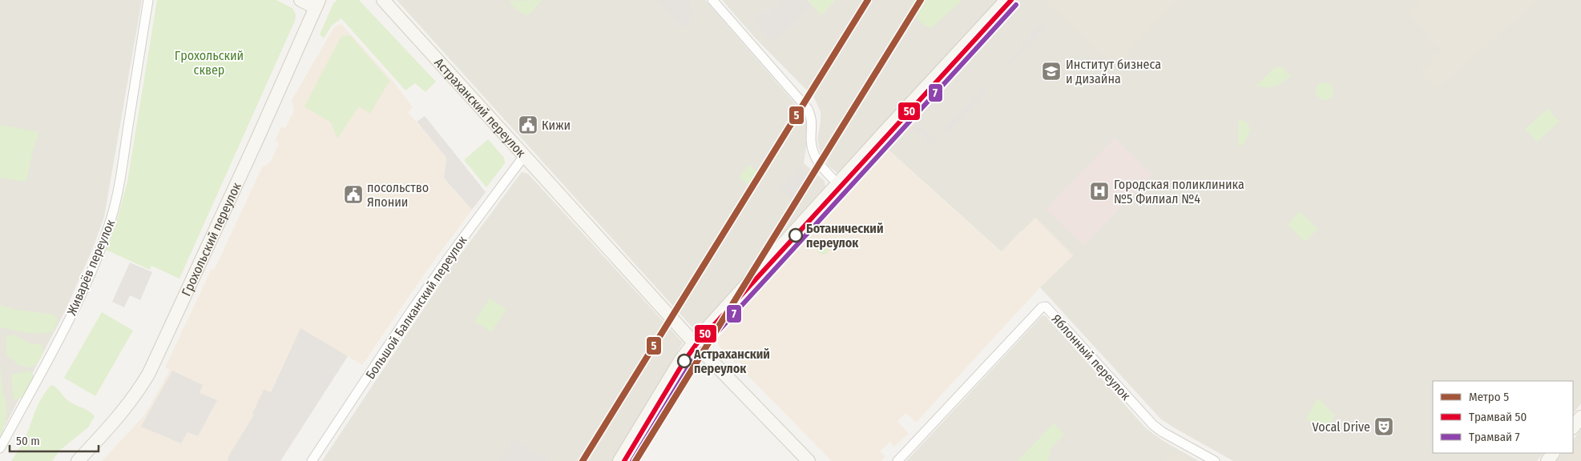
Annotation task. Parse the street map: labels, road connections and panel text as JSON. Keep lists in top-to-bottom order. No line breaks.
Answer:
{"streets":{"street":["Астраханский переулок","Грохольский переулок","Живарёв переулок","Большой Балканский переулок","Яблонный переулок"]},"crossings":[["Астраханский переулок","Большой Балканский переулок"]],"parks":["Грохольский сквер"],"places":{"school or university":["Институт бизнеса и дизайна"],"public building":["Кижи","посольство Японии"],"hospital":["Городская поликлиника №5 Филиал №4"],"other":["Ботанический переулок","Астраханский переулок"],"theatre":["Vocal Drive"]},"lines":["metro line 5","tram line 50","tram line 7"],"legend":["Метро 5","Трамвай 50","Трамвай 7"],"scale_bar":"50 m"}
